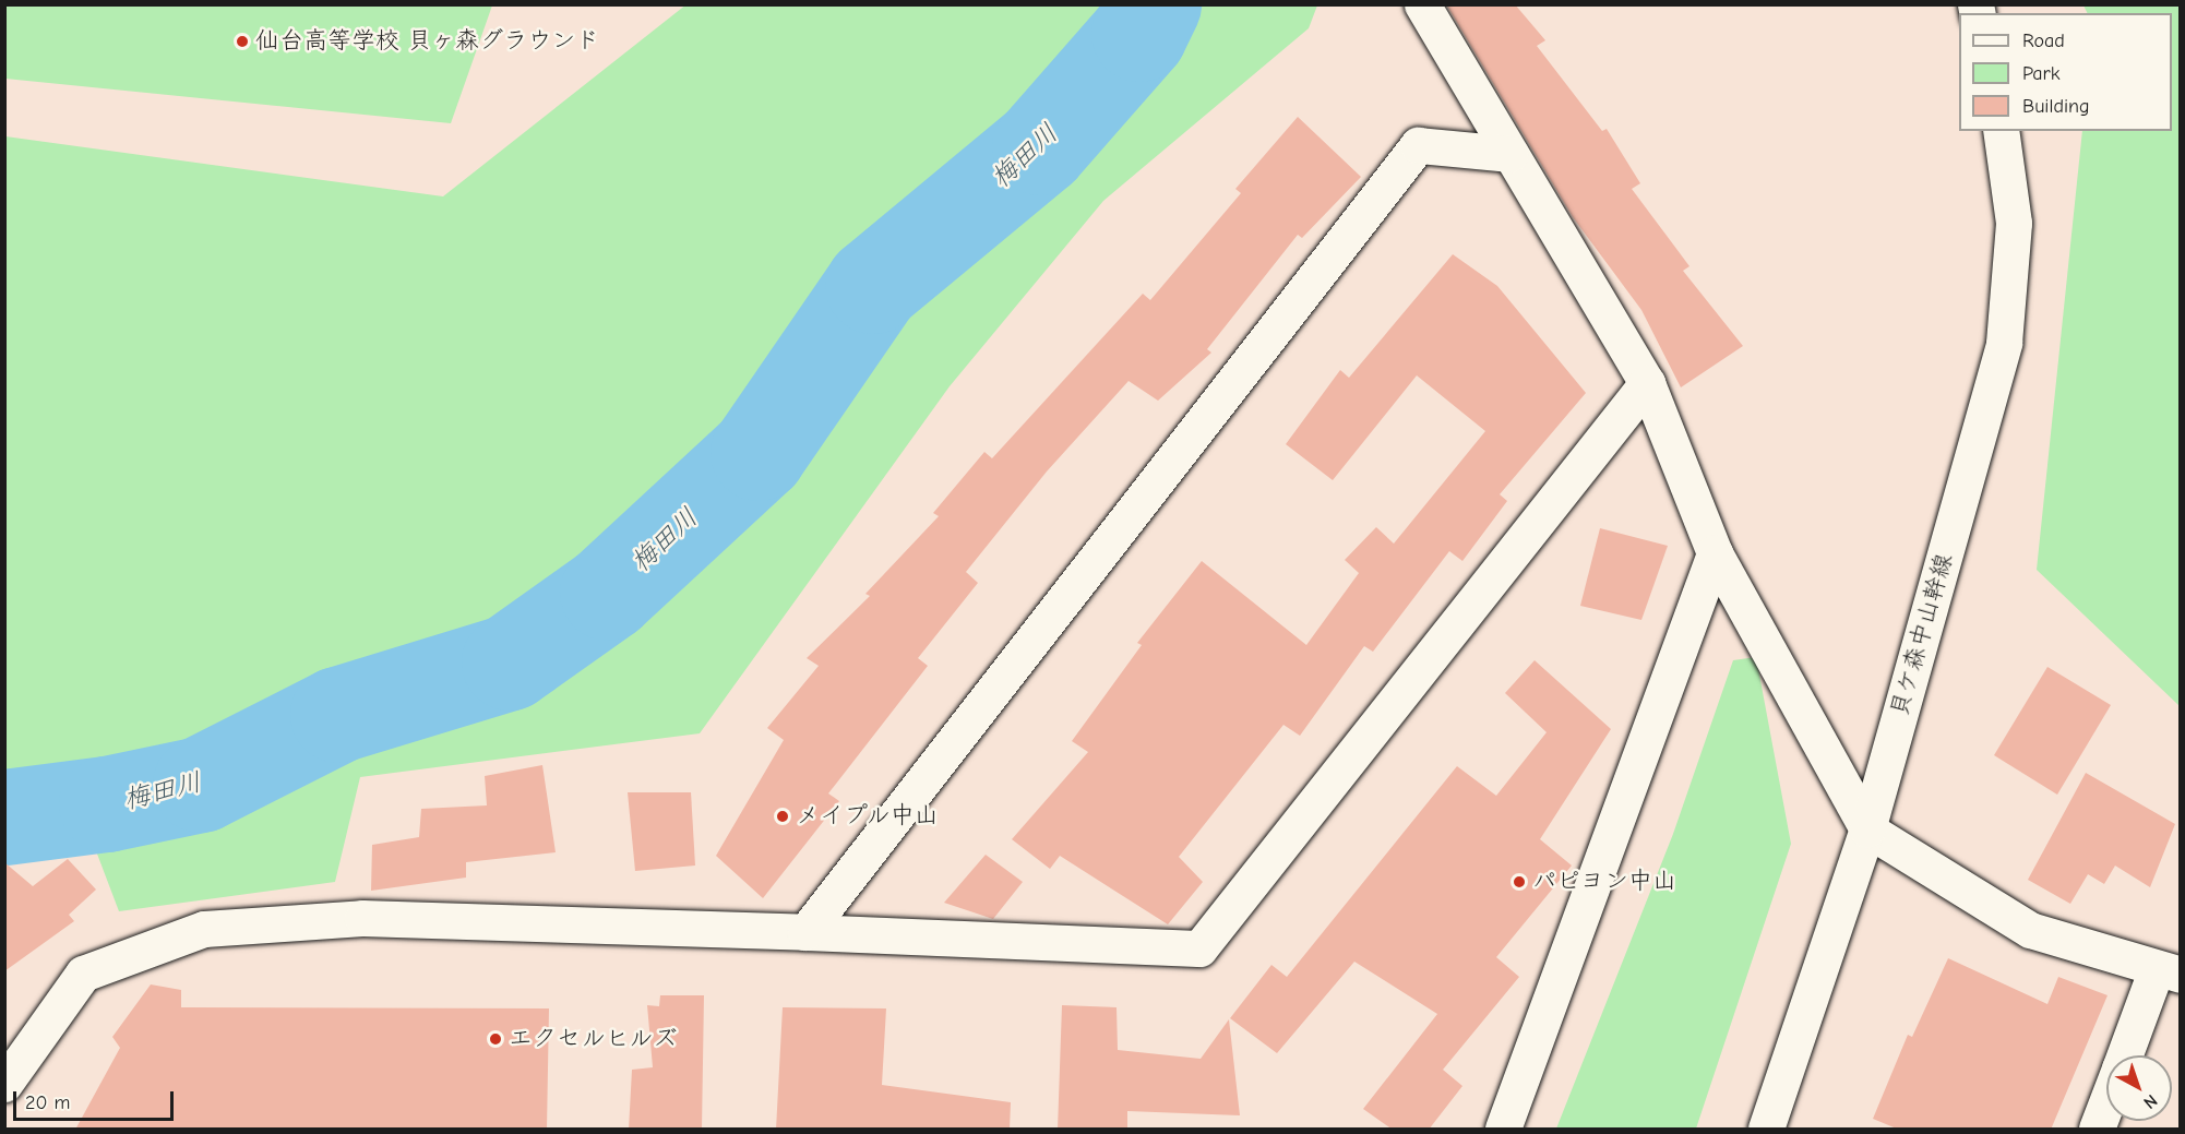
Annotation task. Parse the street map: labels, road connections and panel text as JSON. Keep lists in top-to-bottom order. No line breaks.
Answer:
{"streets":{"street":["貝ケ森中山幹線"]},"water":["梅田川"],"places":["仙台高等学校 貝ヶ森グラウンド","メイプル中山","パピヨン中山","エクセルヒルズ"],"legend":["Road","Park","Building"],"scale_bar":"20 m","north":"bottom right"}
